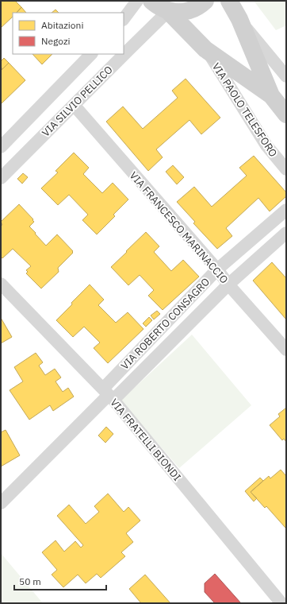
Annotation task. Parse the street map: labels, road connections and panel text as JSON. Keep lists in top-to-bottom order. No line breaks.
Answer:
{"streets":{"street":["VIA SILVIO PELLICO","VIA PAOLO TELESFORO","VIA FRANCESCO MARINACCIO","VIA ROBERTO CONSAGRO","VIA FRATELLI BIONDI"]},"crossings":[["VIA SILVIO PELLICO","VIA PAOLO TELESFORO"],["VIA SILVIO PELLICO","VIA FRANCESCO MARINACCIO"],["VIA FRANCESCO MARINACCIO","VIA ROBERTO CONSAGRO"],["VIA ROBERTO CONSAGRO","VIA FRATELLI BIONDI"]],"legend":["Abitazioni","Negozi"],"scale_bar":"50 m"}
